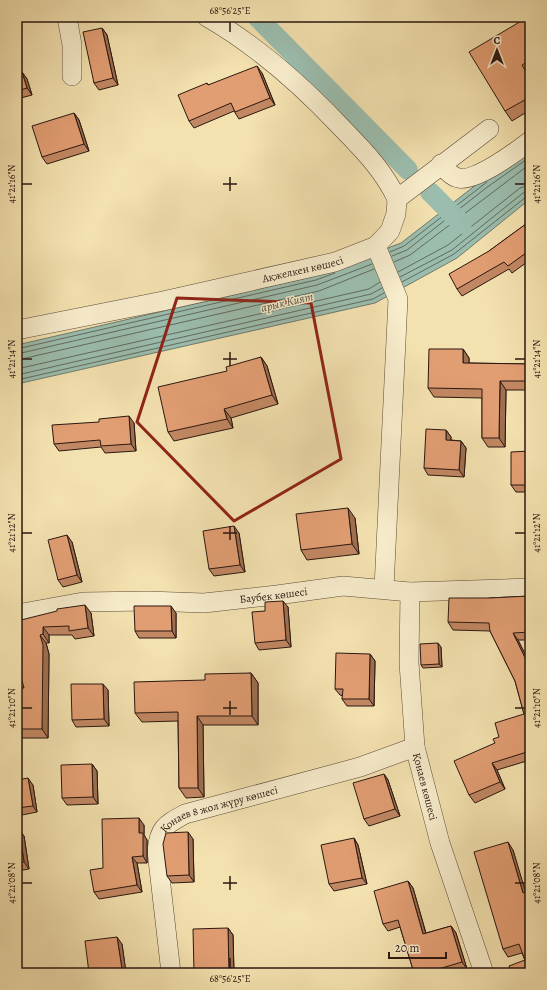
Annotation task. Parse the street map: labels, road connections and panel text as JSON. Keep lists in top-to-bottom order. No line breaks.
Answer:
{"streets":{"street":["Ақжелкен көшесі","Баубек көшесі","Қонаев көшесі","Қонаев 8 жол жүру көшесі"]},"crossings":[["Баубек көшесі","Қонаев көшесі"],["Қонаев көшесі","Қонаев 8 жол жүру көшесі"]],"water":["арык Кият"],"scale_bar":"20 m","north":"top","coordinates":["68°56'25\"E","41°21'16\"N","41°21'14\"N","41°21'12\"N","41°21'10\"N","41°21'08\"N"]}
